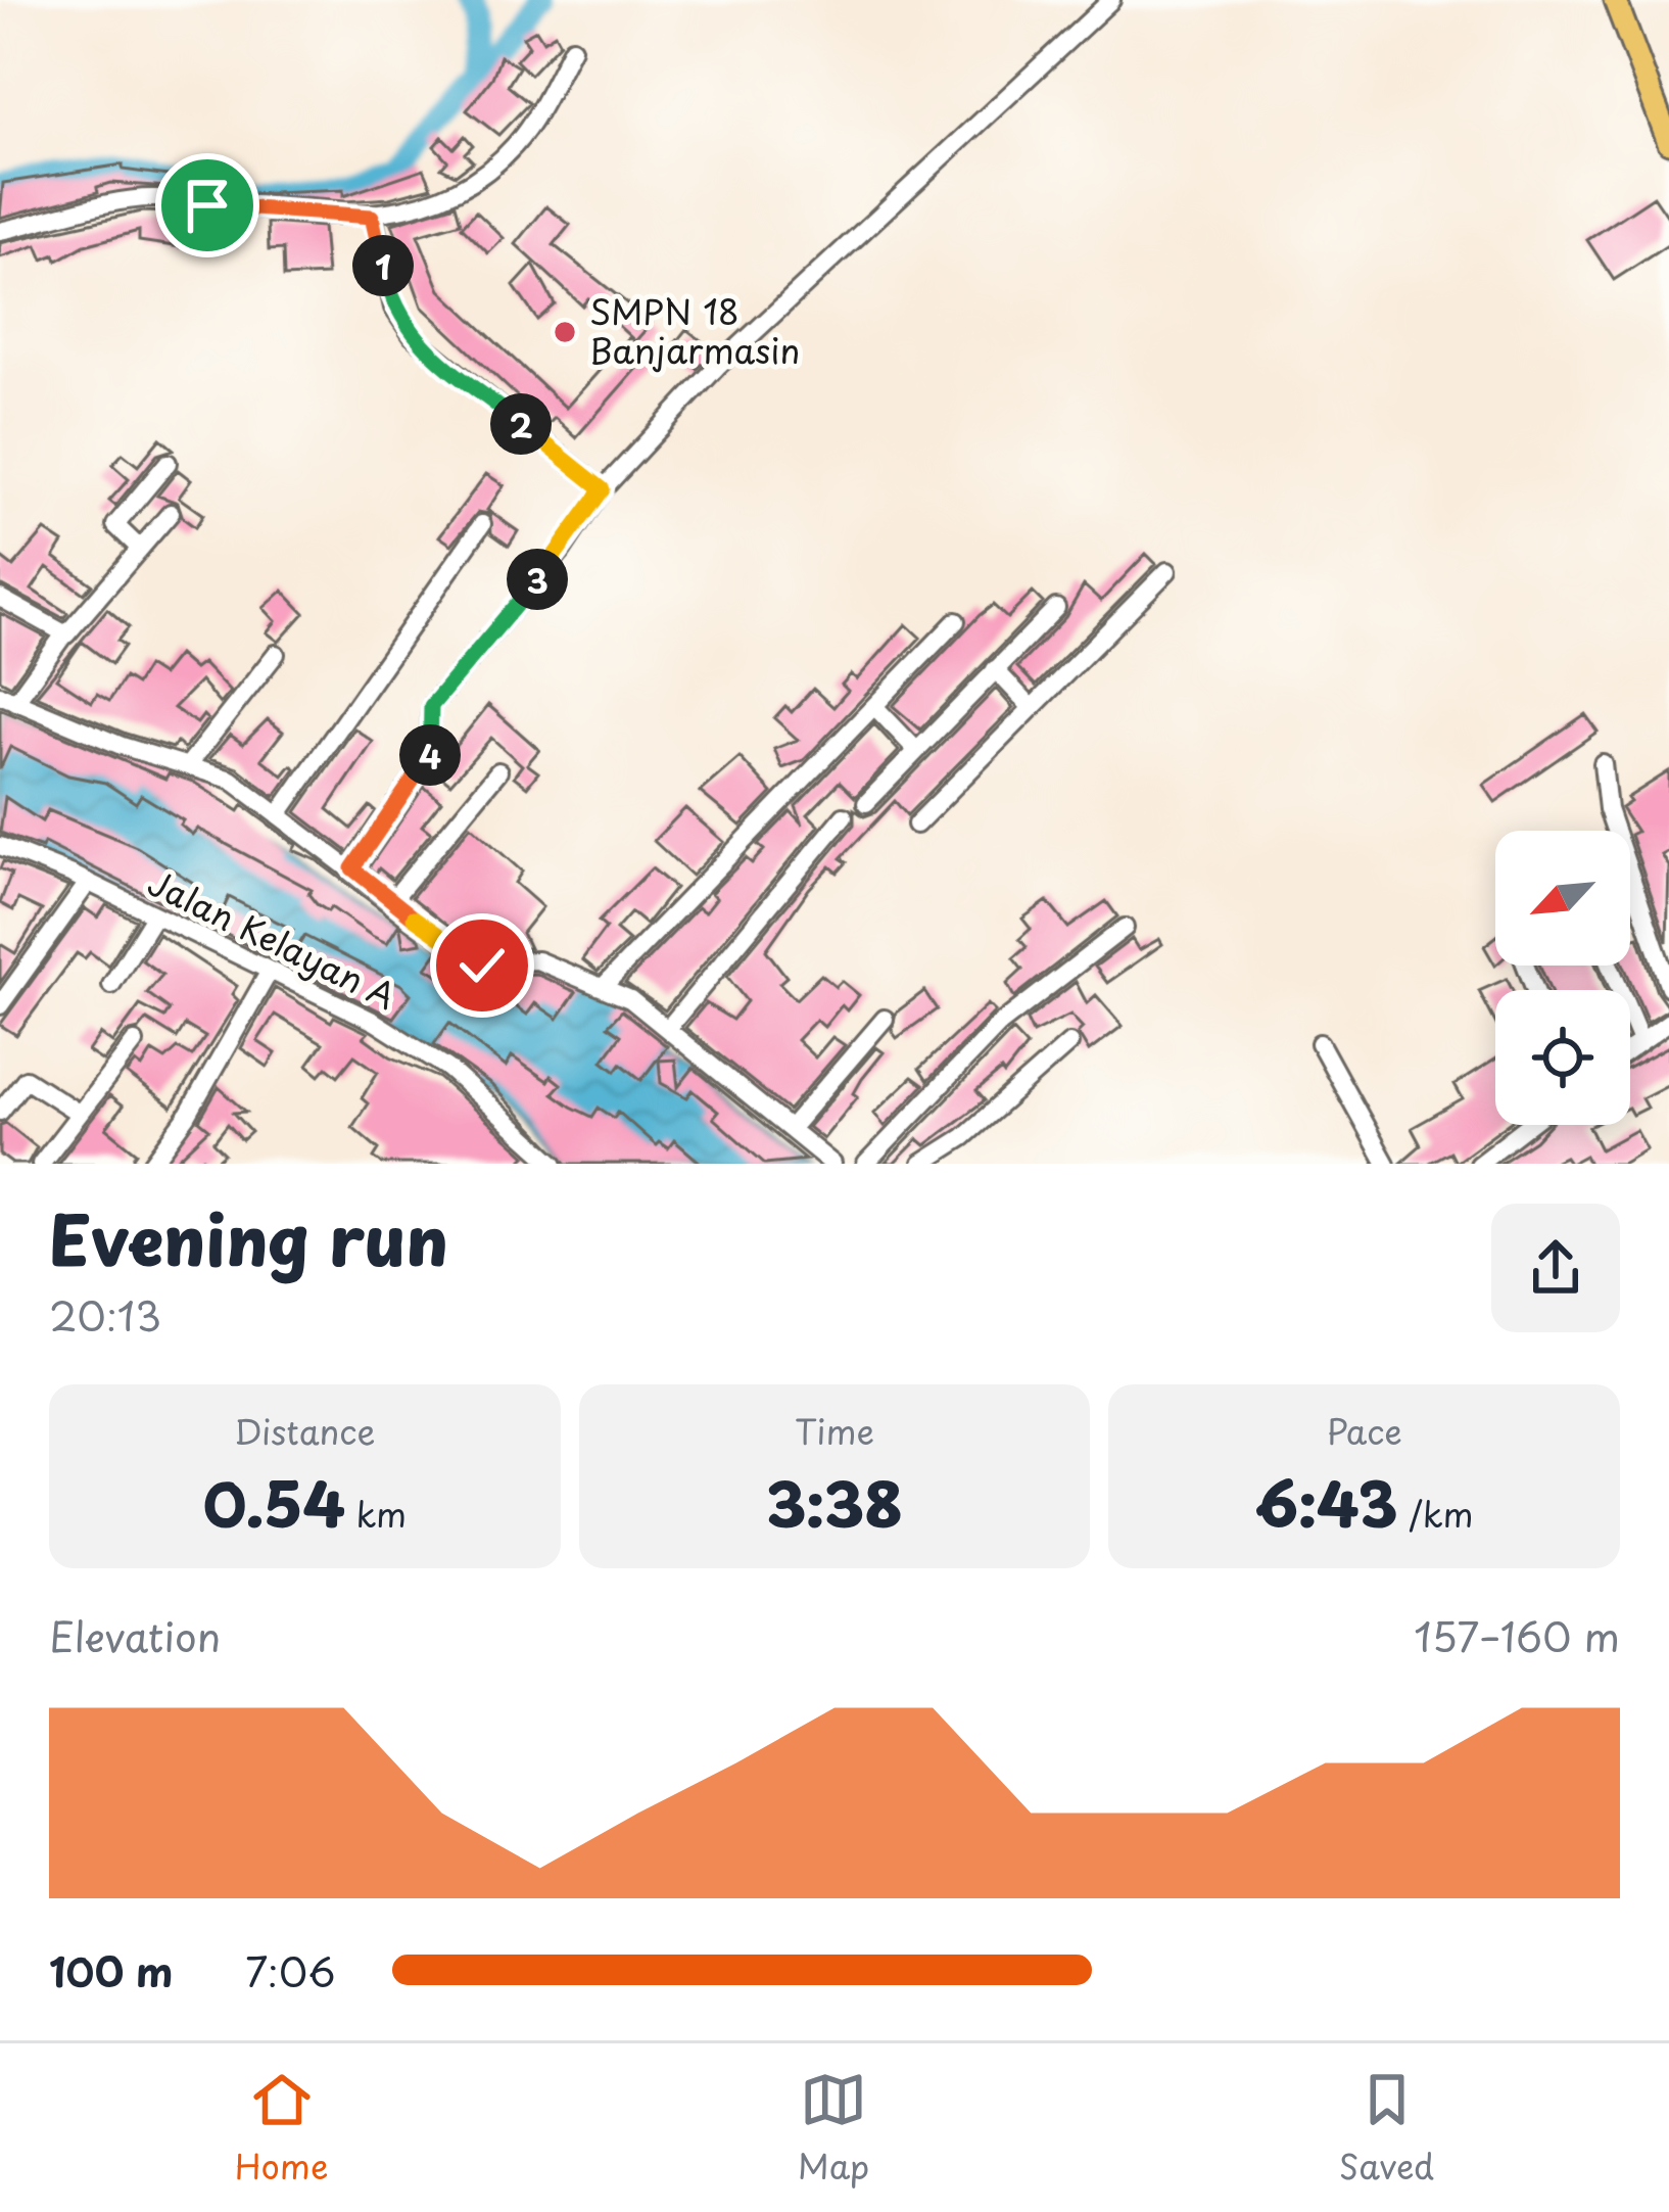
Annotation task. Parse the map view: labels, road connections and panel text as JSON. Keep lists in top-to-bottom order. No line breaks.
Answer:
{"streets":{"street":["Jalan Kelayan A"]},"places":["SMPN 18 Banjarmasin"],"north":"bottom left","page":{"pins":["1","2","3","4"],"heading":["Evening run","20:13"],"stats":[["Distance","0.54 km"],["Time","3:38"],["Pace","6:43 /km"]],"chart":["Elevation","157–160 m"],"list":[{"name":"100 m","note":"7:06"}],"tabs":["Home","Map","Saved"]}}
